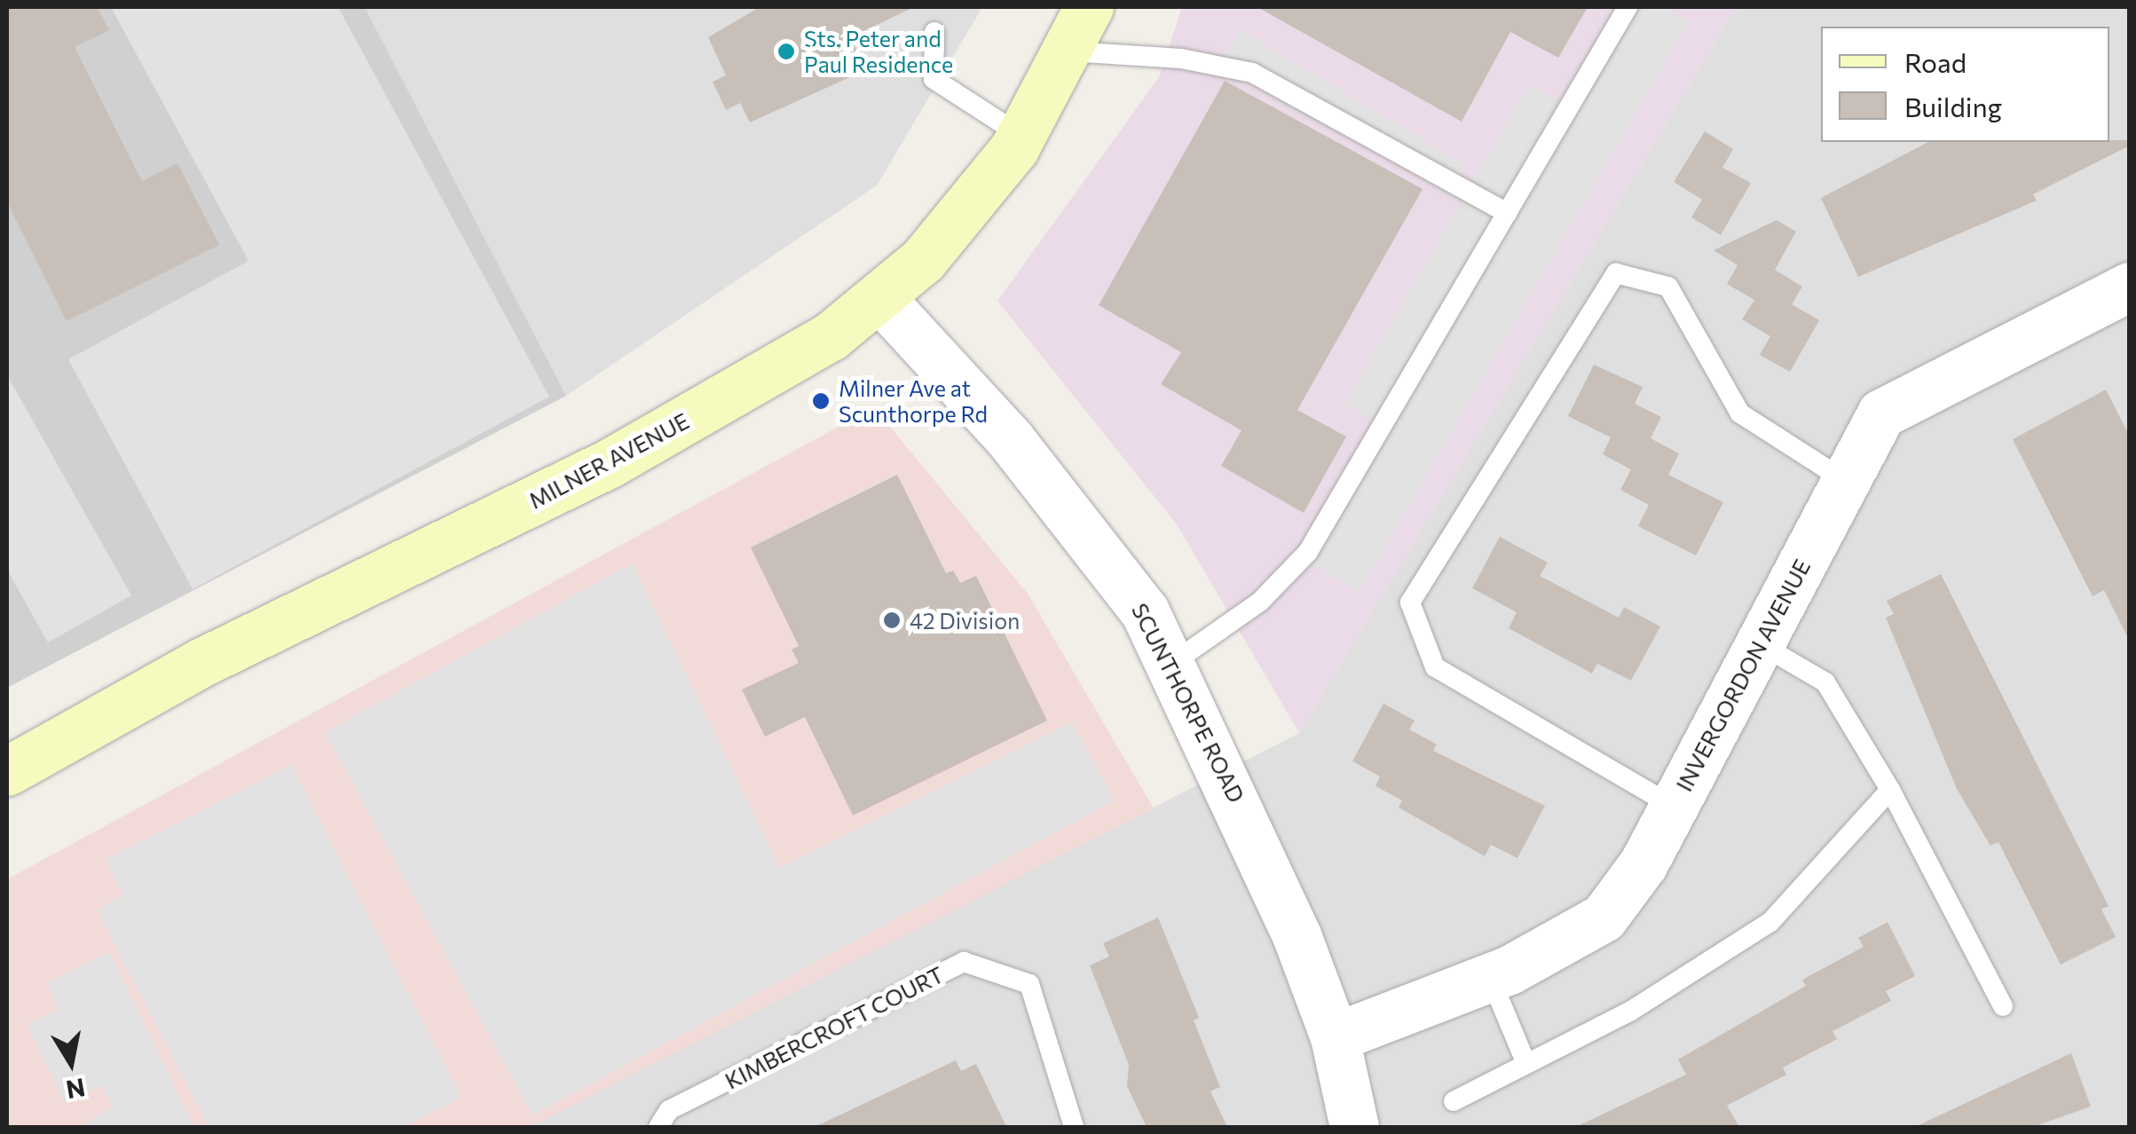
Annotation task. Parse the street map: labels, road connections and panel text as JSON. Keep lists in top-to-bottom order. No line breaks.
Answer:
{"streets":{"main road":["MILNER AVENUE"],"street":["INVERGORDON AVENUE","SCUNTHORPE ROAD"],"lane":["KIMBERCROFT COURT"]},"crossings":[["MILNER AVENUE","SCUNTHORPE ROAD"],["INVERGORDON AVENUE","SCUNTHORPE ROAD"]],"places":["Sts. Peter and Paul Residence","Milner Ave at Scunthorpe Rd","42 Division"],"legend":["Road","Building"],"north":"bottom"}
